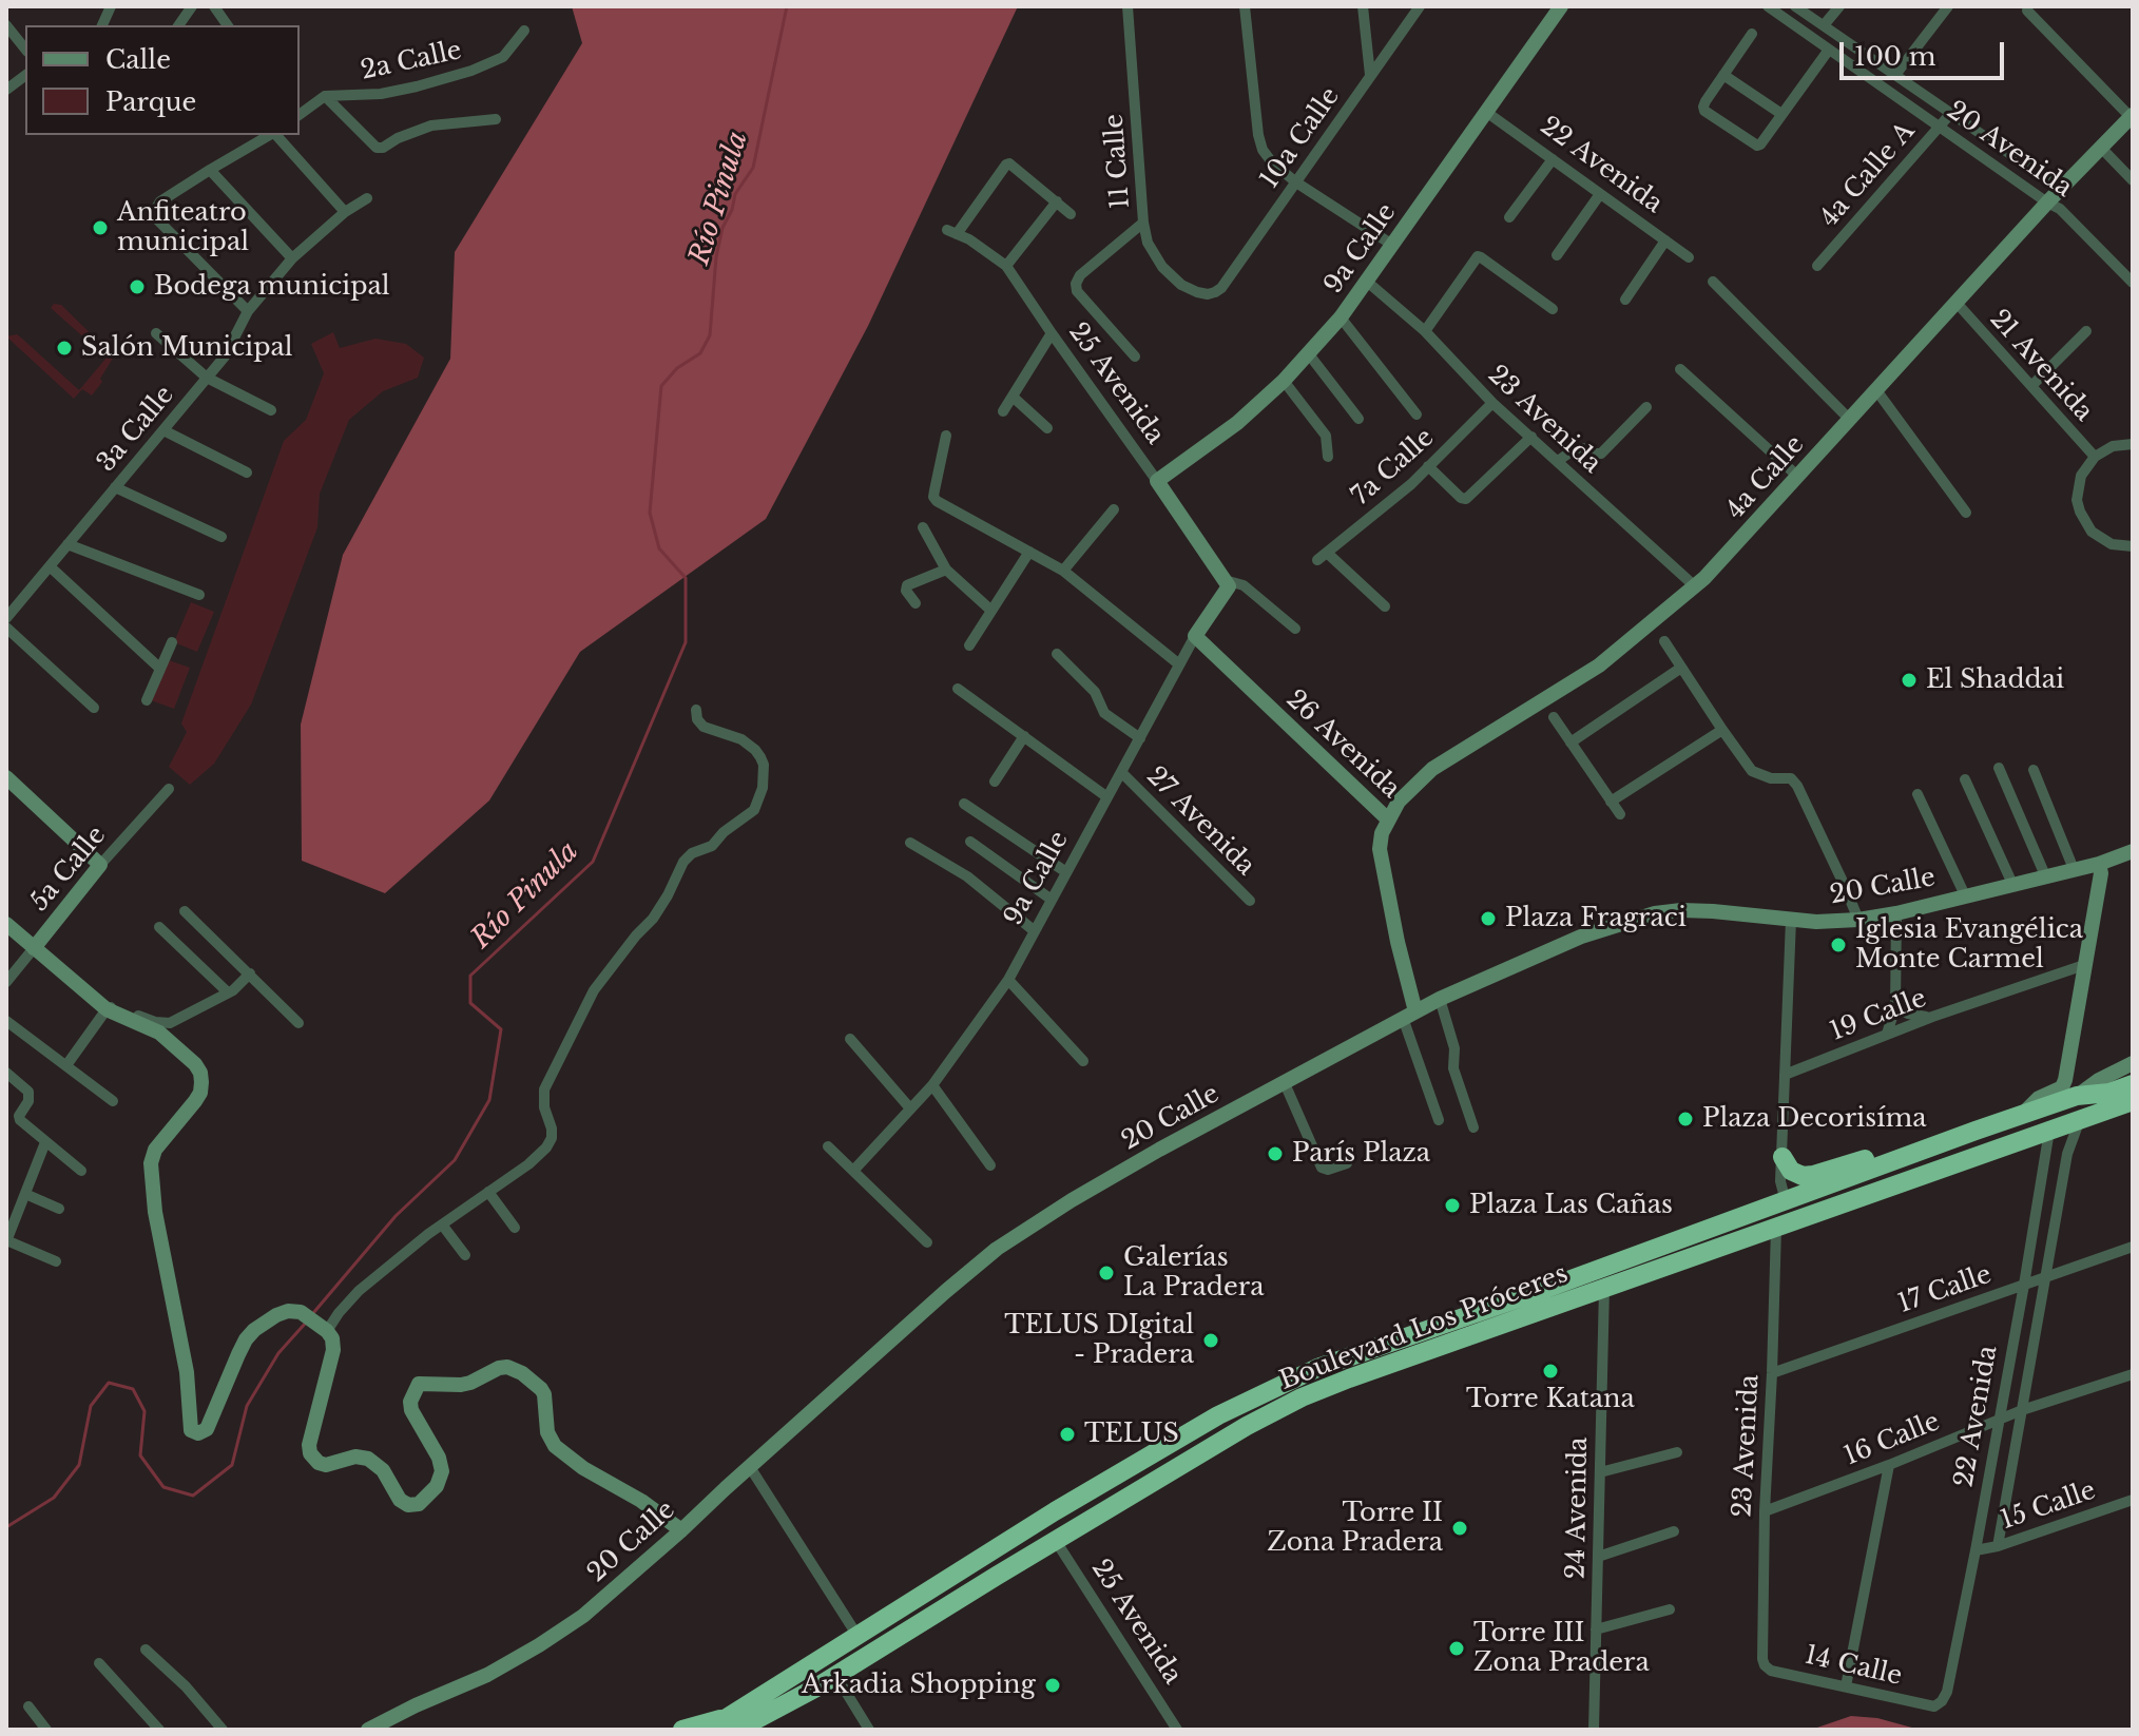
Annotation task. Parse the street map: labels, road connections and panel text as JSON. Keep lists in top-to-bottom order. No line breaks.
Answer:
{"streets":{"highway":["Boulevard Los Próceres"],"street":["2a Calle","10a Calle","20 Avenida","11 Calle","22 Avenida","4a Calle A","9a Calle","21 Avenida","25 Avenida","23 Avenida","3a Calle","7a Calle","4a Calle","26 Avenida","27 Avenida","5a Calle","20 Calle","19 Calle","17 Calle","16 Calle","15 Calle","24 Avenida","14 Calle"]},"crossings":[["10a Calle","11 Calle"],["20 Avenida","4a Calle A"],["20 Avenida","4a Calle"],["22 Avenida","9a Calle"],["22 Avenida","17 Calle"],["22 Avenida","Boulevard Los Próceres"],["22 Avenida","16 Calle"],["22 Avenida","15 Calle"],["22 Avenida","14 Calle"],["9a Calle","25 Avenida"],["9a Calle","23 Avenida"],["9a Calle","26 Avenida"],["9a Calle","27 Avenida"],["21 Avenida","4a Calle"],["25 Avenida","Boulevard Los Próceres"],["23 Avenida","7a Calle"],["23 Avenida","4a Calle"],["23 Avenida","17 Calle"],["23 Avenida","Boulevard Los Próceres"],["23 Avenida","16 Calle"],["23 Avenida","14 Calle"],["4a Calle","26 Avenida"],["26 Avenida","20 Calle"],["Boulevard Los Próceres","24 Avenida"]],"water":["Río Pinula"],"places":["Anfiteatro municipal","Bodega municipal","Salón Municipal","El Shaddai","Plaza Fragraci","Iglesia Evangélica Monte Carmel","Plaza Decorisíma","París Plaza","Plaza Las Cañas","Galerías La Pradera","TELUS DIgital - Pradera","Torre Katana","TELUS","Torre II Zona Pradera","Torre III Zona Pradera","Arkadia Shopping"],"legend":["Calle","Parque"],"scale_bar":"100 m"}
